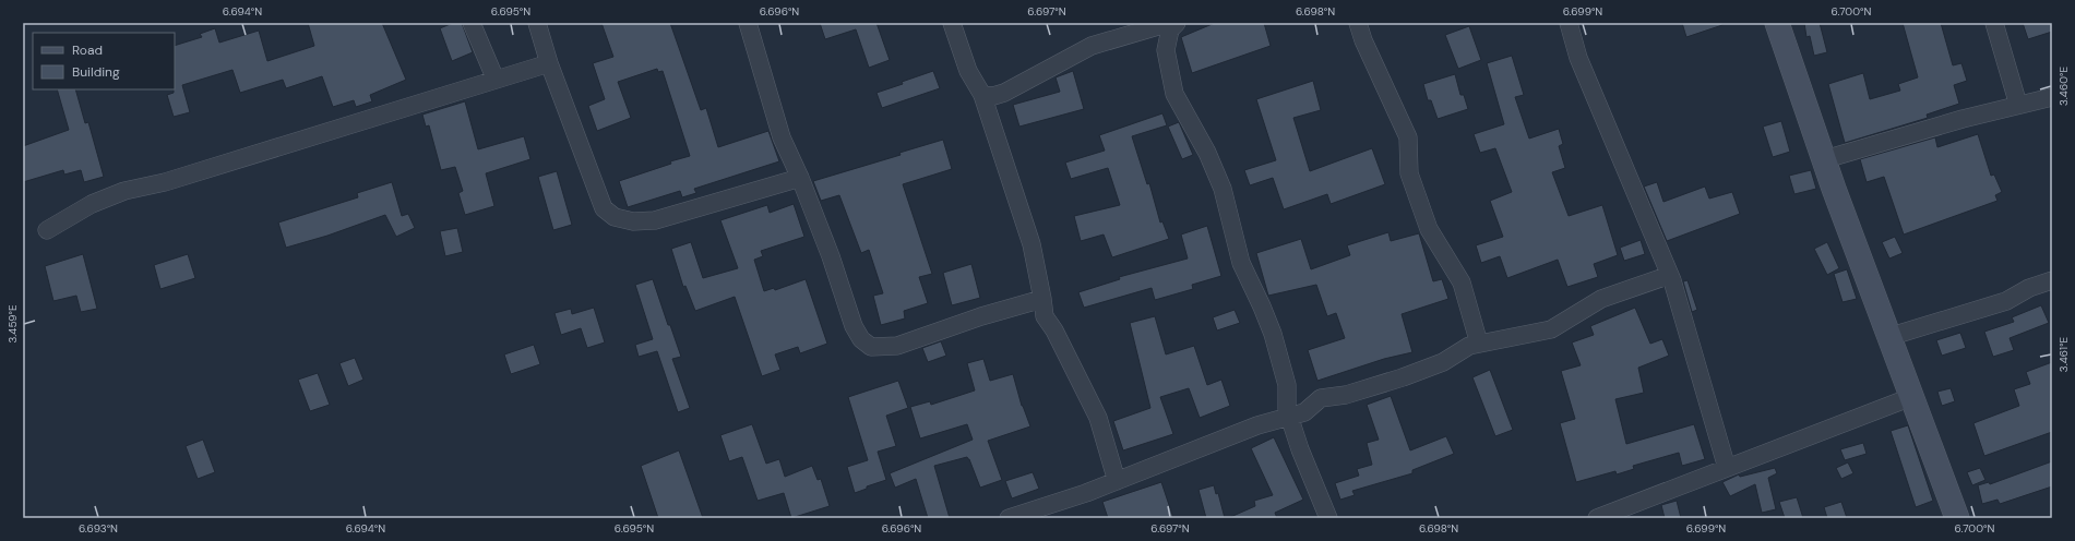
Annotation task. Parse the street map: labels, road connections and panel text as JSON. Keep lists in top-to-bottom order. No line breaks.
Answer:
{"legend":["Road","Building"],"coordinates":["6.694°N","6.695°N","6.696°N","6.697°N","6.698°N","6.699°N","6.700°N","3.460°E","3.459°E","3.461°E","6.693°N"]}
